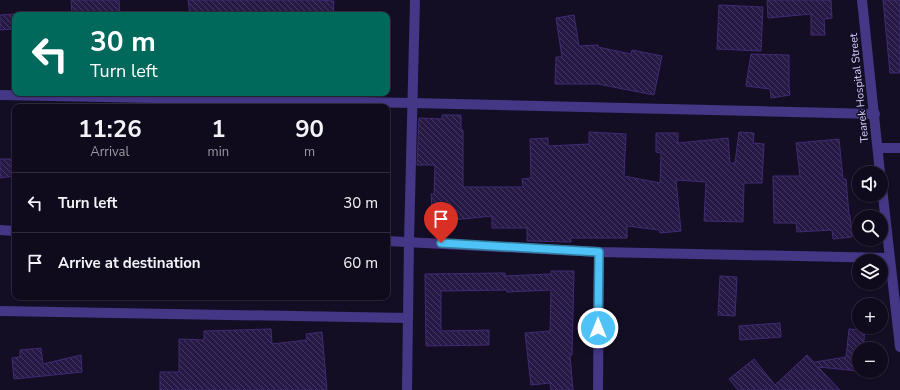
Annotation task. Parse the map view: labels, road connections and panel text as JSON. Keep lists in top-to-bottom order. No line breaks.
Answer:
{"streets":{"street":["Tearek Hospital Street"]},"page":{"turn":["30 m","Turn left"],"eta":["11:26","Arrival","1","min","90","m"],"map_buttons":["+","−"],"list":[{"name":"Turn left","value":"30 m"},{"name":"Arrive at destination","value":"60 m"}]}}
